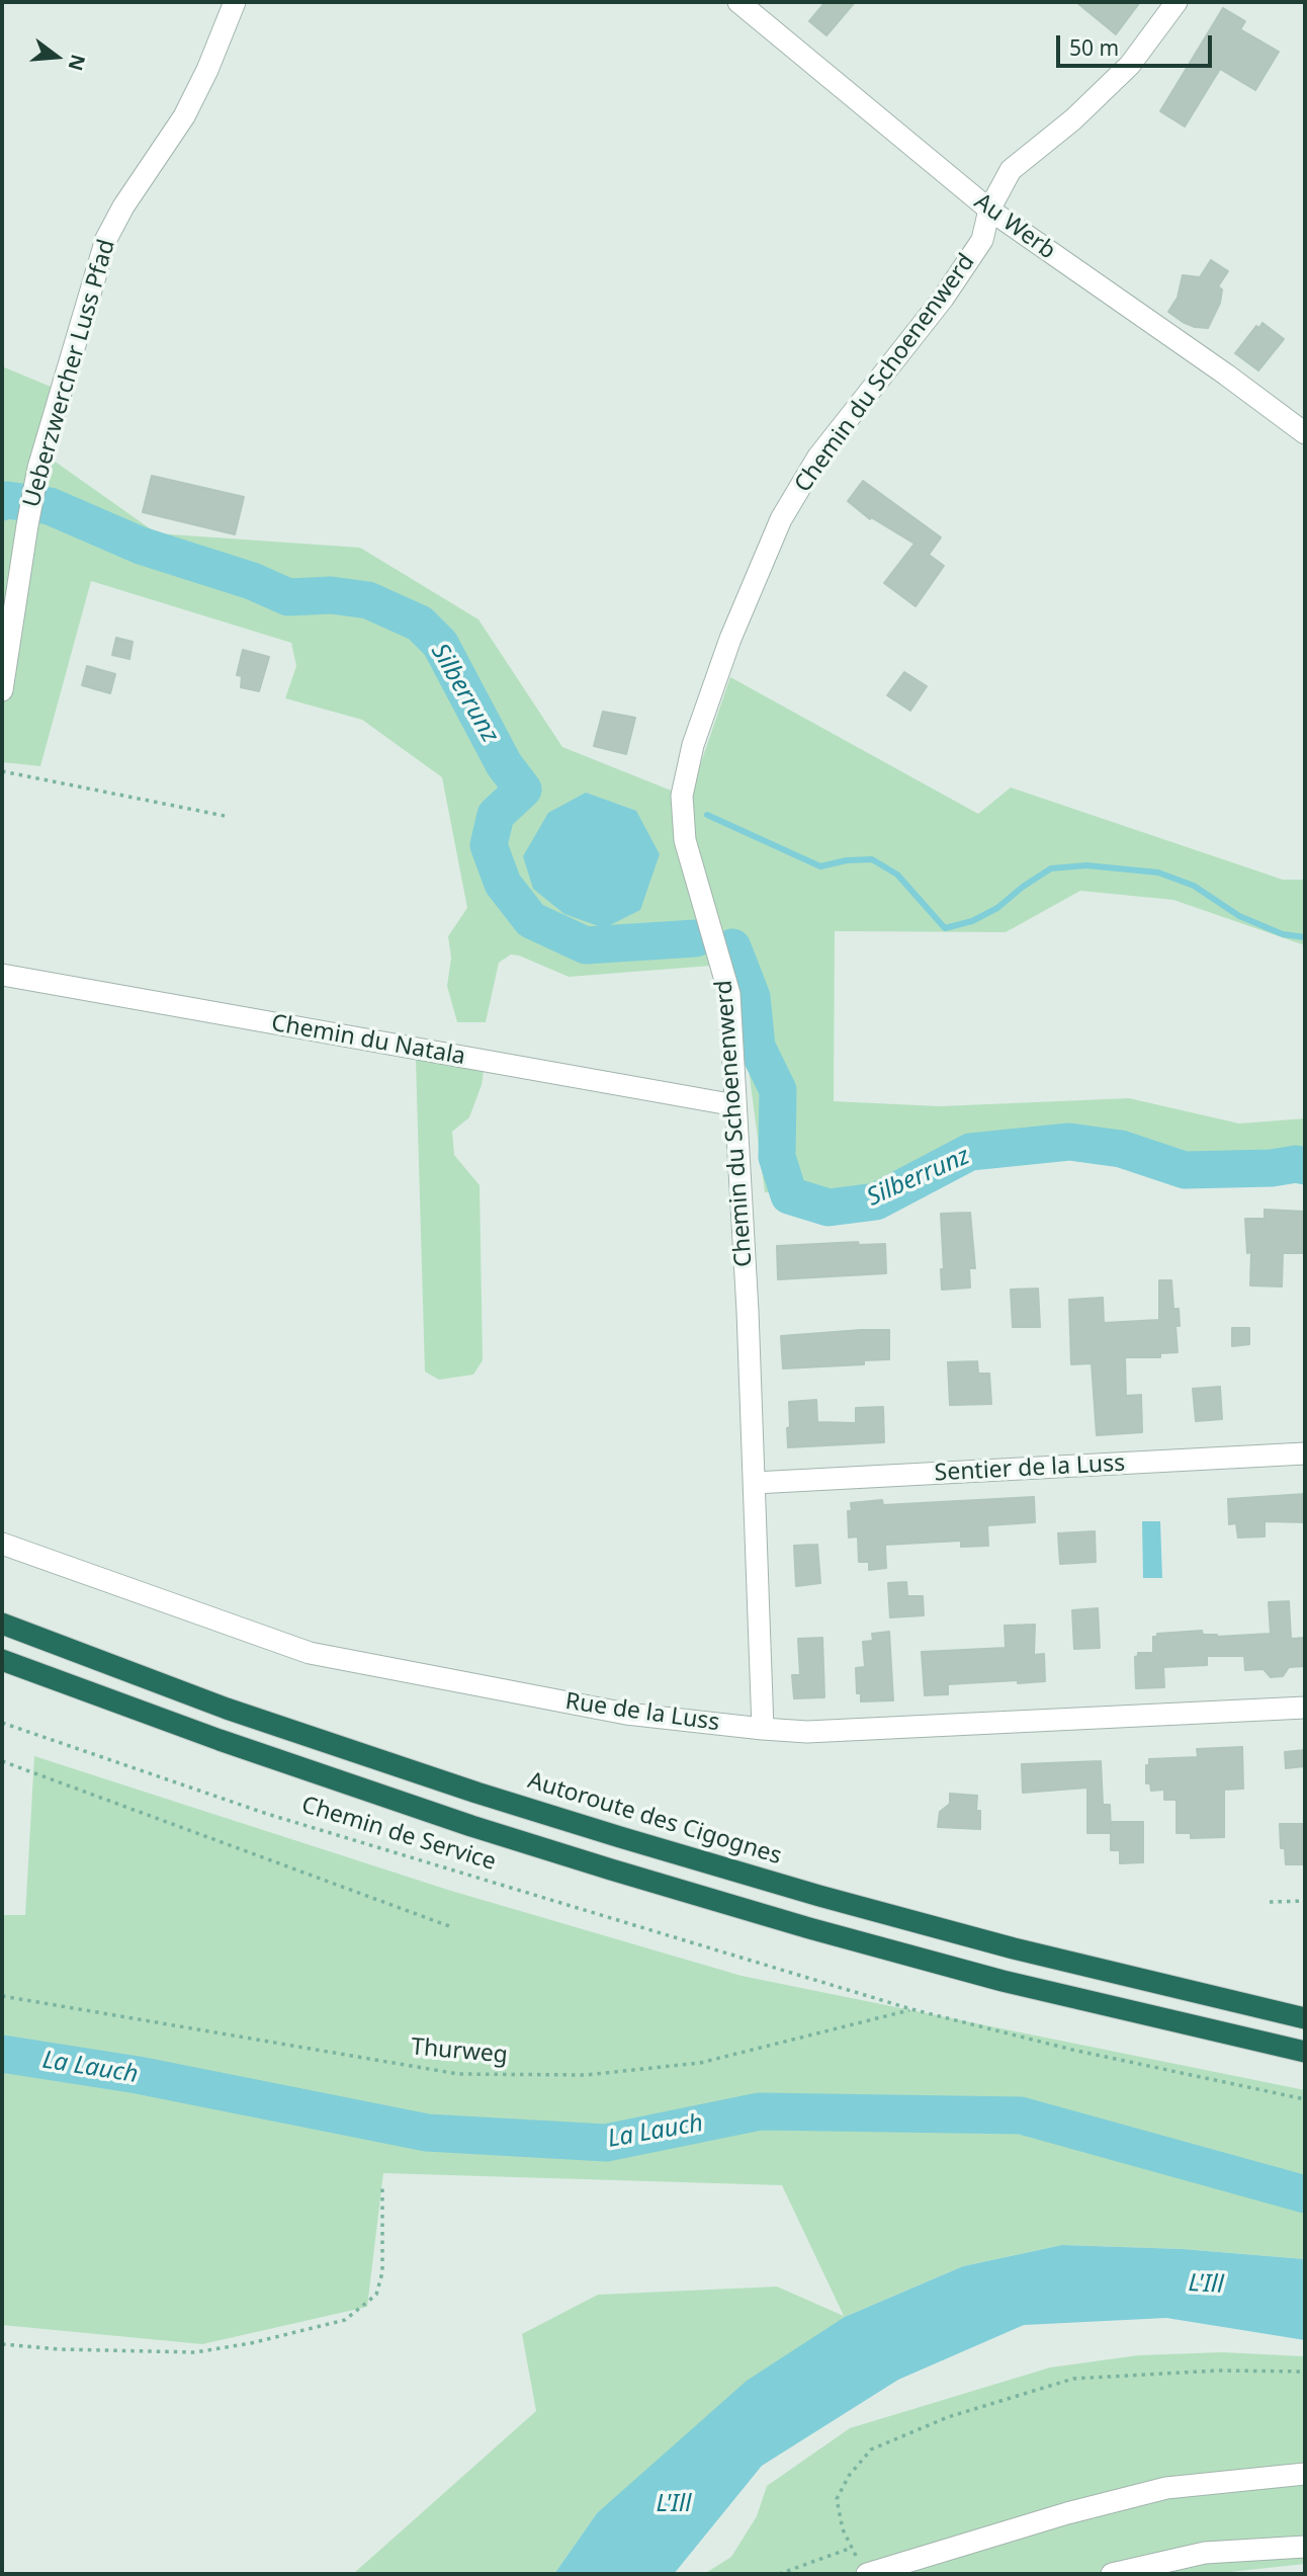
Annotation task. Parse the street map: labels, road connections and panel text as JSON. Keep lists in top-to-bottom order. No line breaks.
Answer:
{"streets":{"highway":["Autoroute des Cigognes"],"street":["Au Werb","Ueberzwercher Luss Pfad","Chemin du Schoenenwerd","Chemin du Natala","Sentier de la Luss","Rue de la Luss"],"path":["Chemin de Service","Thurweg"]},"crossings":[["Au Werb","Chemin du Schoenenwerd"],["Chemin du Schoenenwerd","Chemin du Natala"],["Chemin du Schoenenwerd","Sentier de la Luss"],["Chemin du Schoenenwerd","Rue de la Luss"],["Chemin de Service","Thurweg"]],"water":["Silberrunz","La Lauch","L'Ill"],"scale_bar":"50 m","north":"right"}
